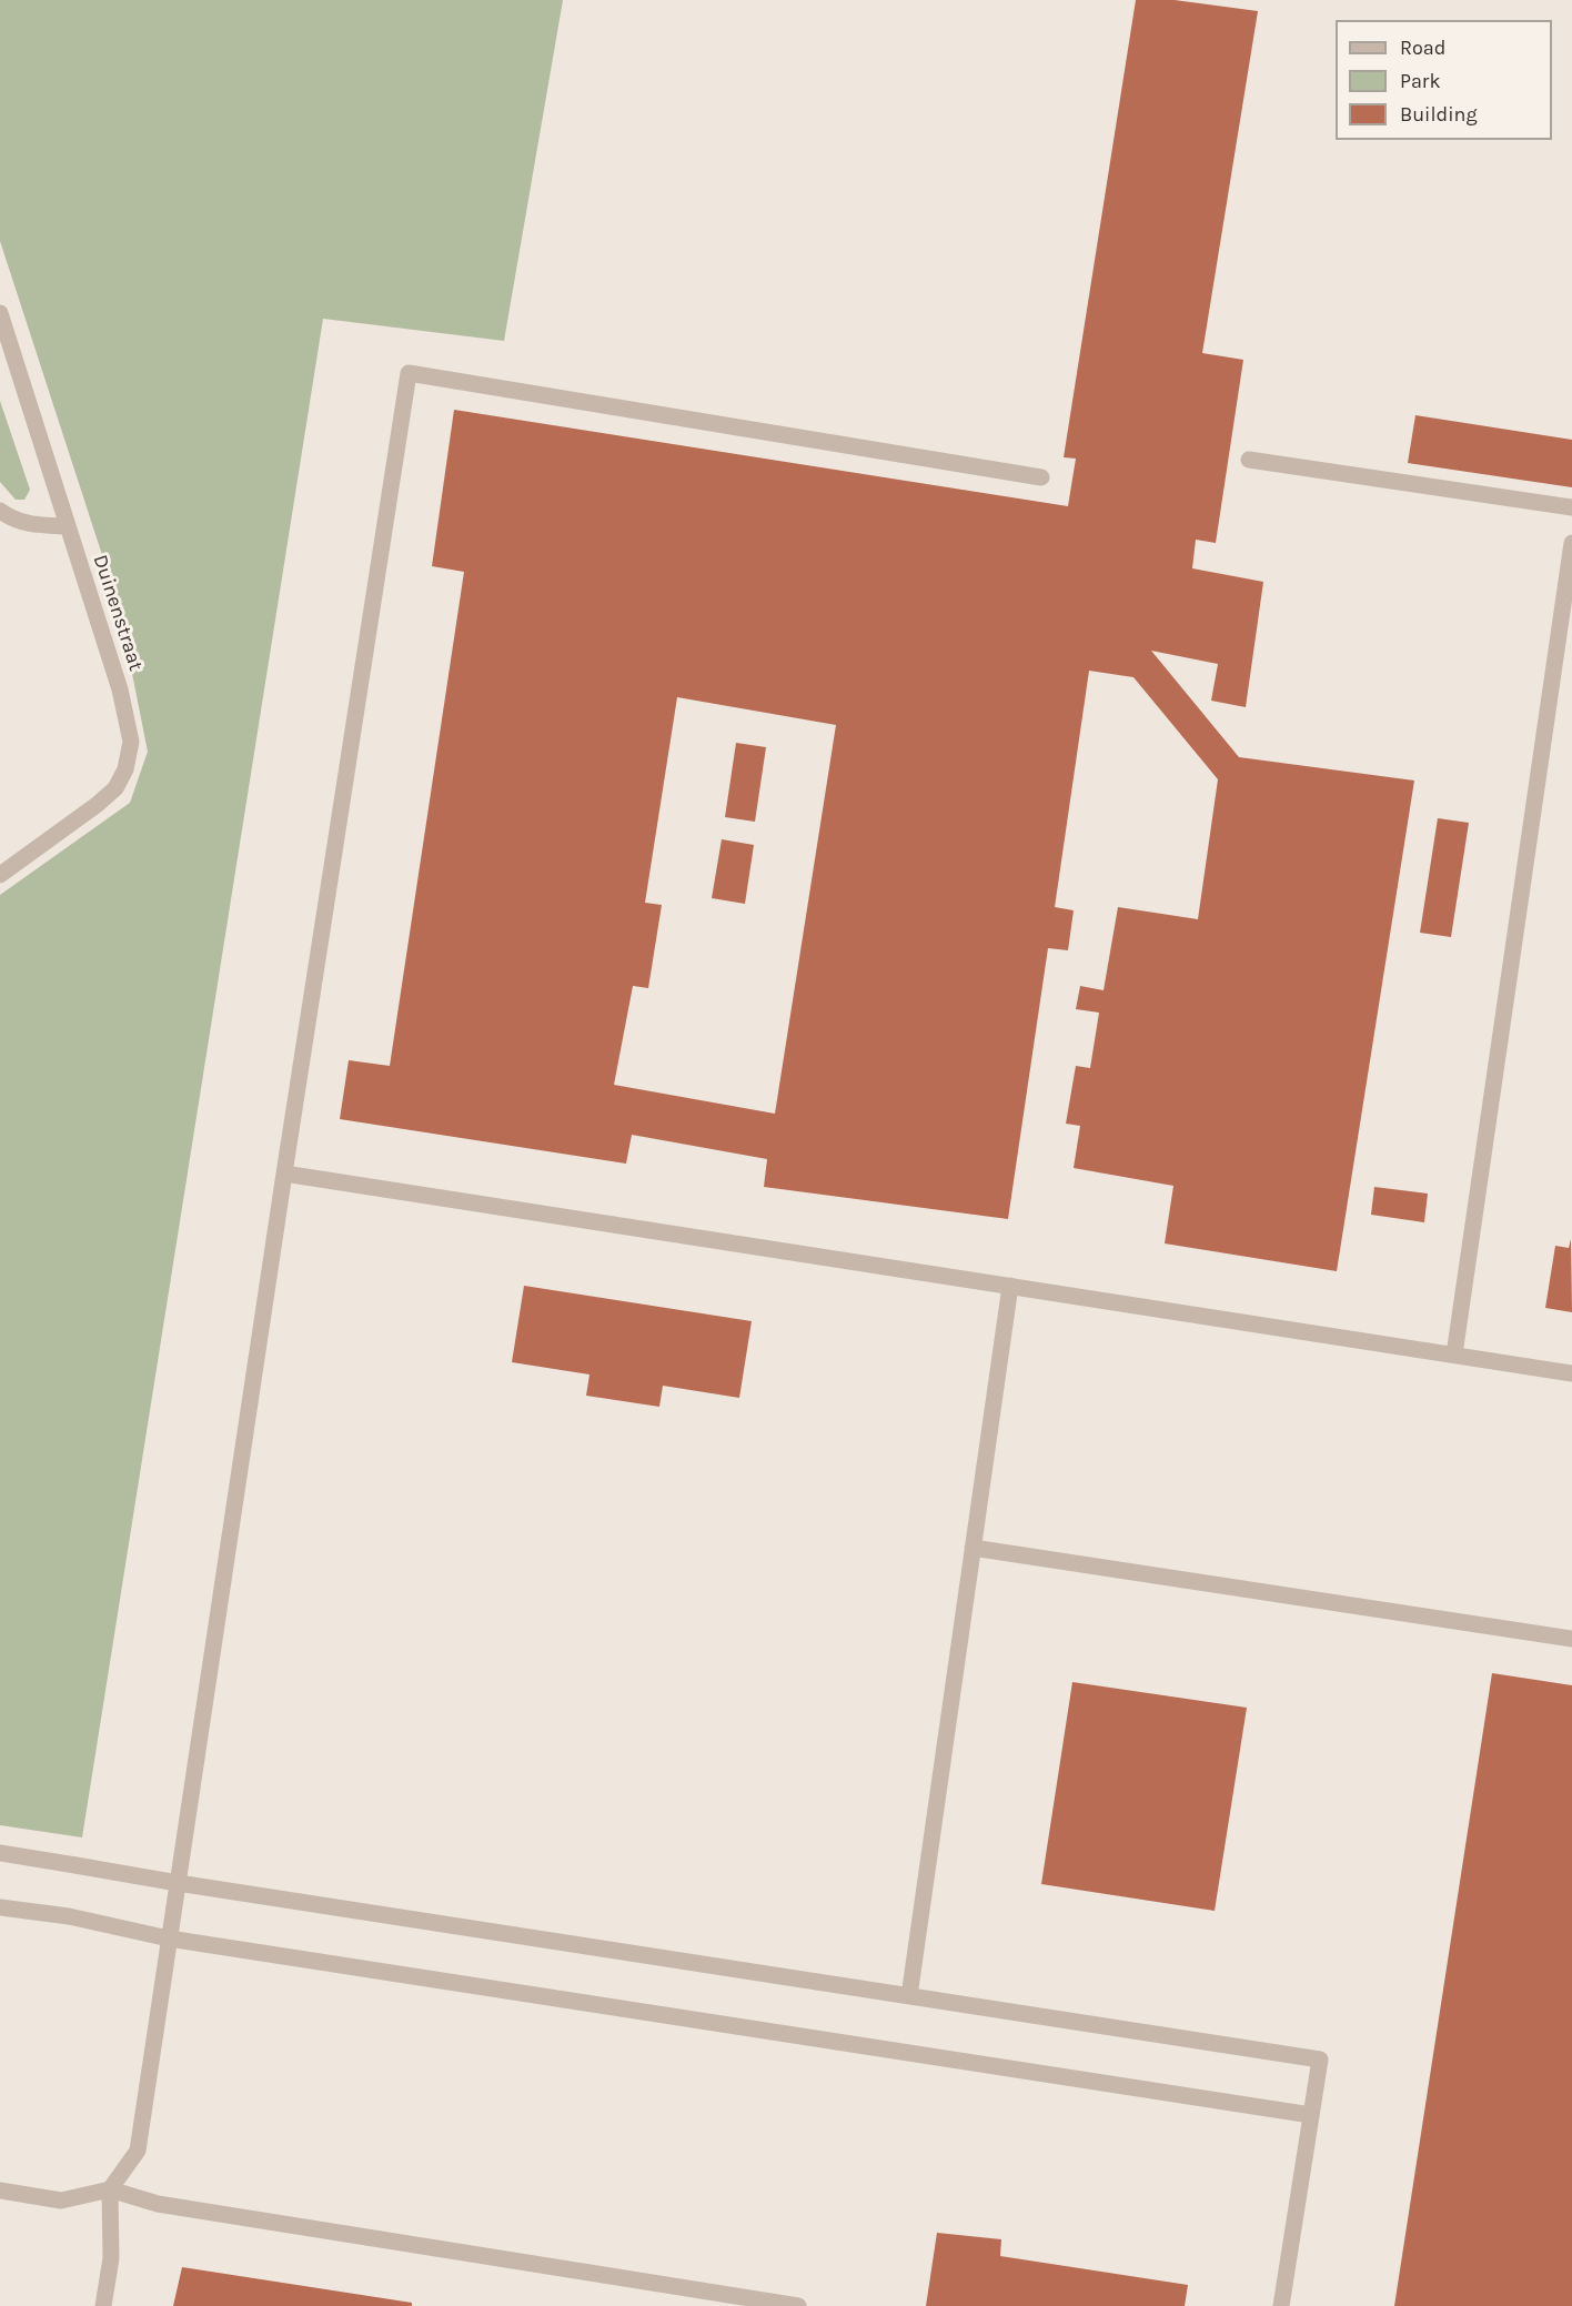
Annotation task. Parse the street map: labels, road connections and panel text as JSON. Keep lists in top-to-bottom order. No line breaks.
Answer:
{"streets":{"street":["Duinenstraat"]},"legend":["Road","Park","Building"]}
